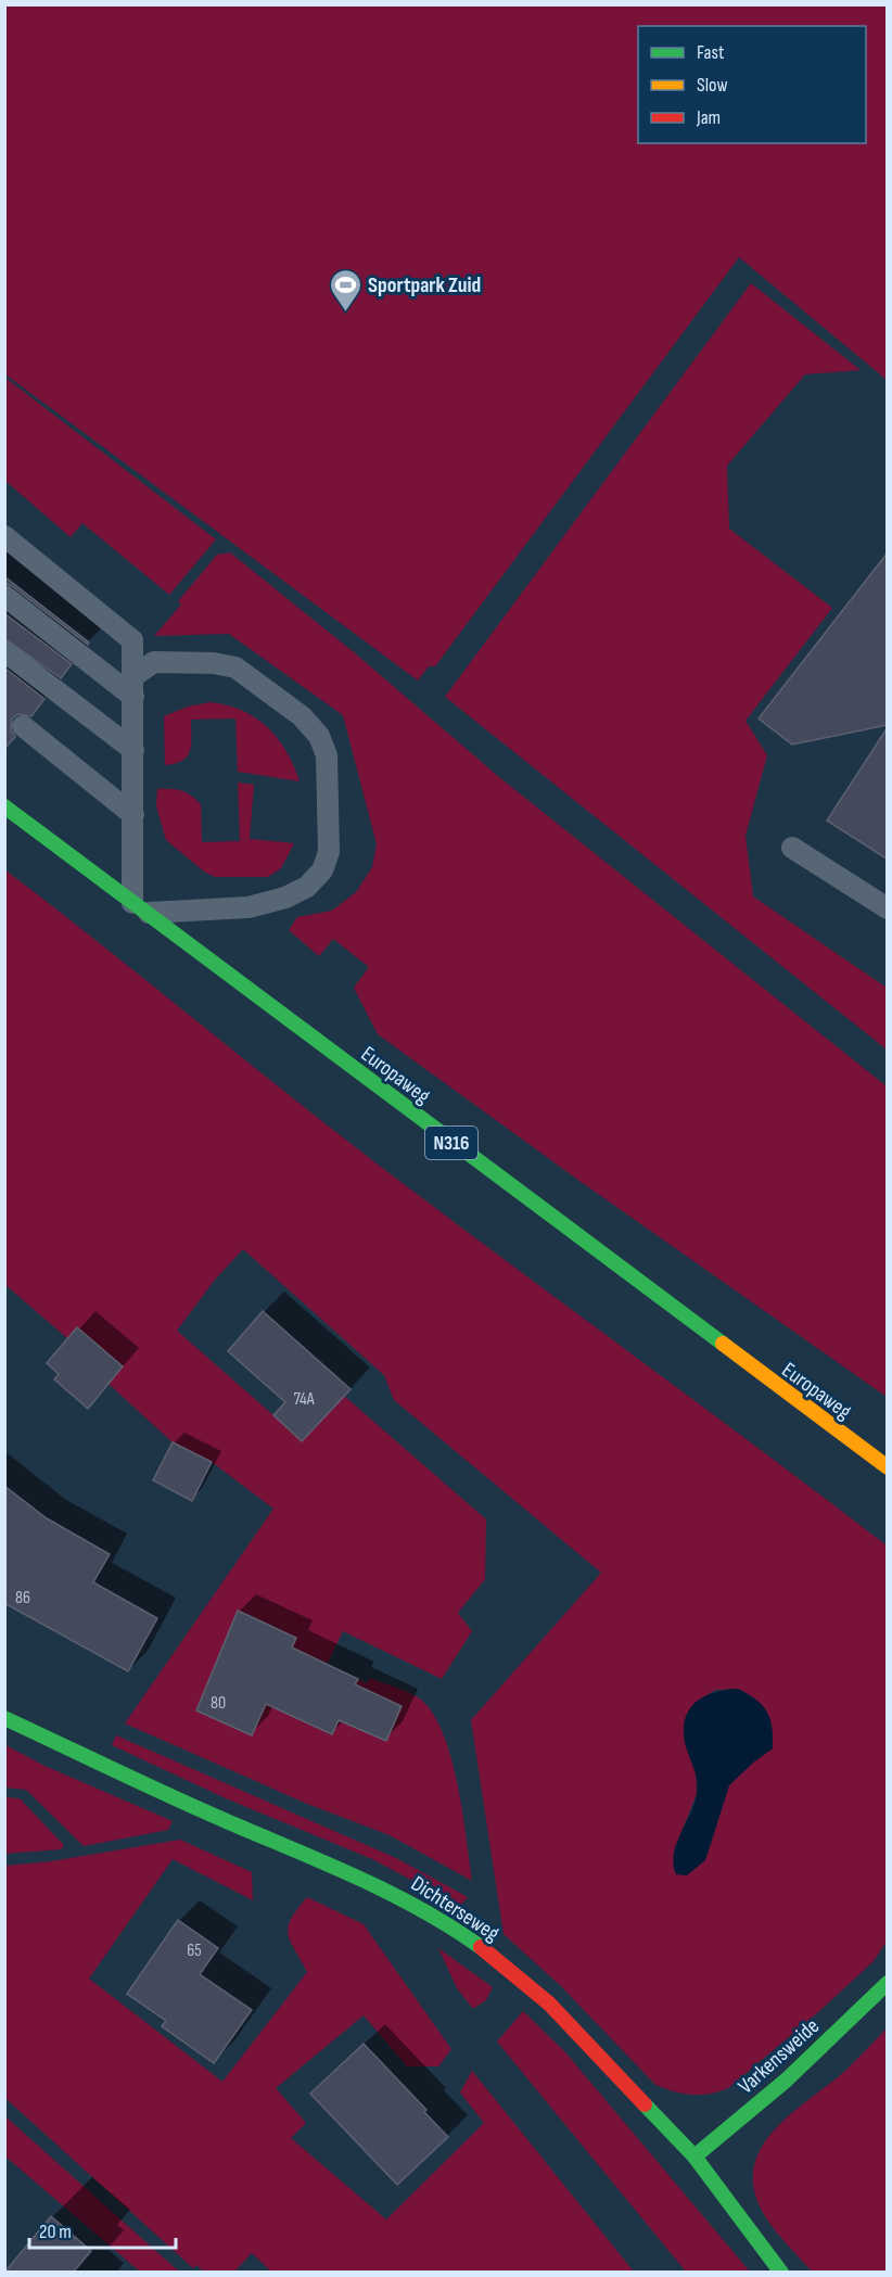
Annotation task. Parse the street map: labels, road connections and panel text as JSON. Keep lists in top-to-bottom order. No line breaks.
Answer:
{"streets":{"street":["Europaweg","N316","Dichterseweg","Varkensweide"]},"crossings":[["Dichterseweg","Varkensweide"]],"places":{"sports":["Sportpark Zuid"]},"house_numbers":["74A","86","80","65"],"legend":["Fast","Slow","Jam"],"scale_bar":"20 m"}
